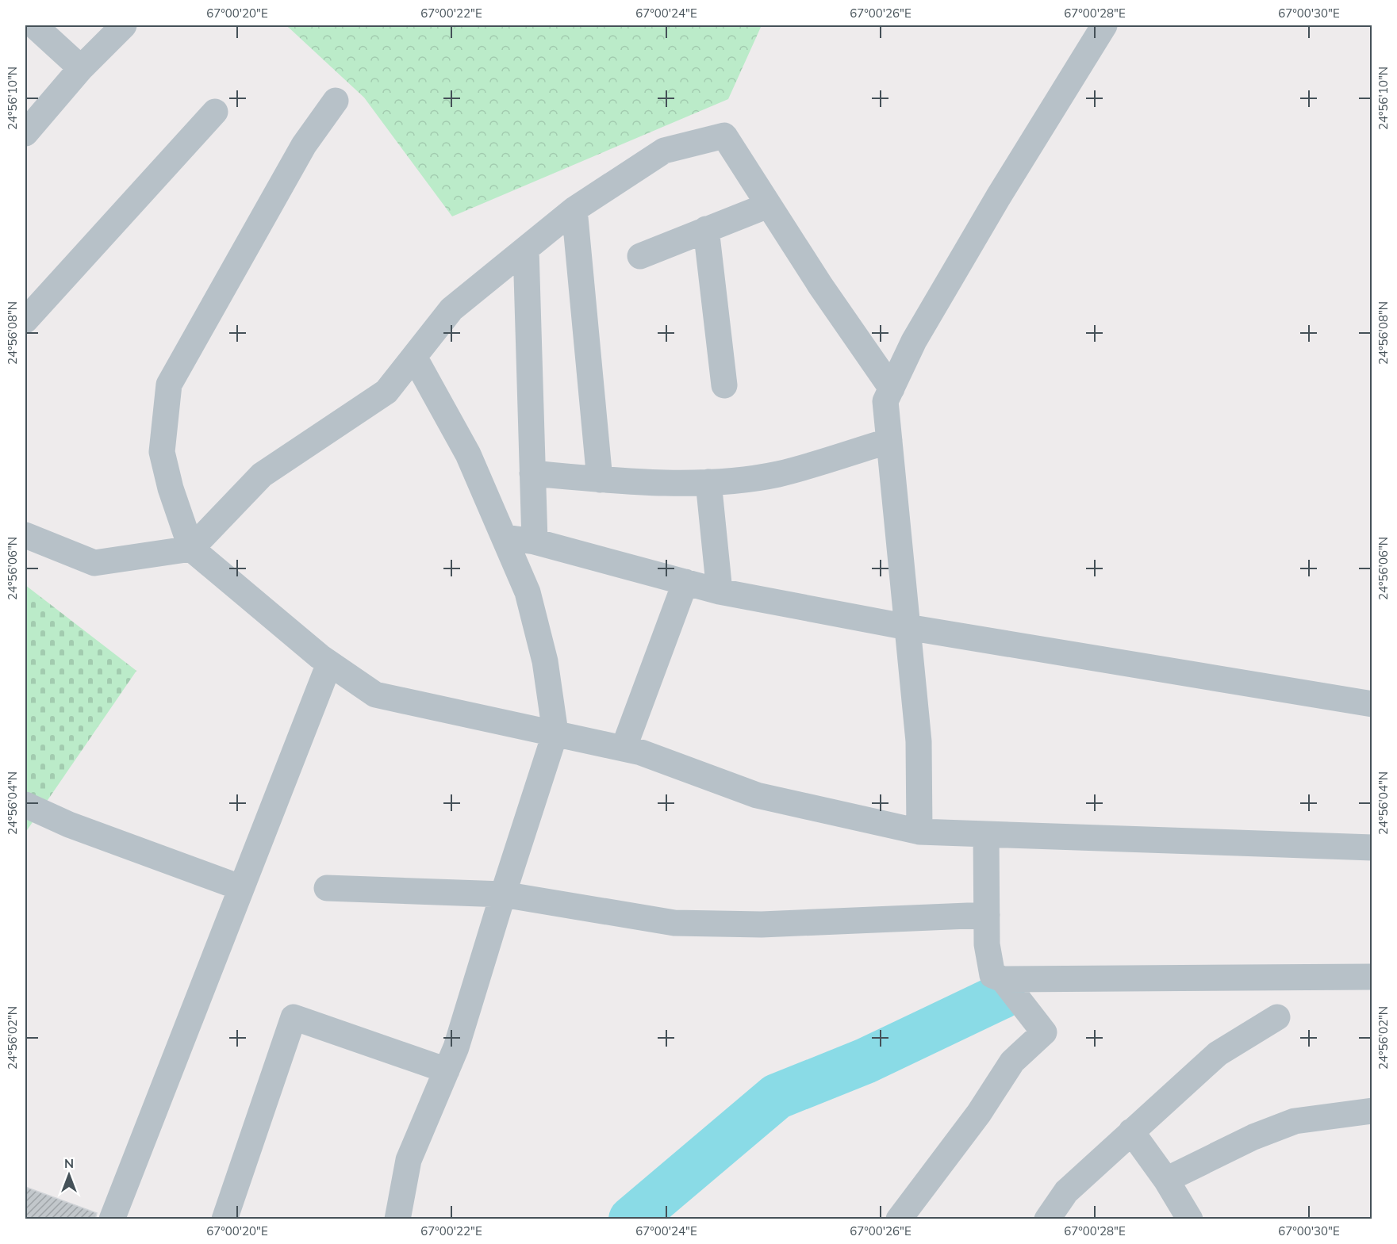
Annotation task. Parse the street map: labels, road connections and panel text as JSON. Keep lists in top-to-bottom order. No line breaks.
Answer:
{"north":"top","coordinates":["67°00'20\"E","67°00'22\"E","67°00'24\"E","67°00'26\"E","67°00'28\"E","67°00'30\"E","24°56'10\"N","24°56'08\"N","24°56'06\"N","24°56'04\"N","24°56'02\"N"]}
